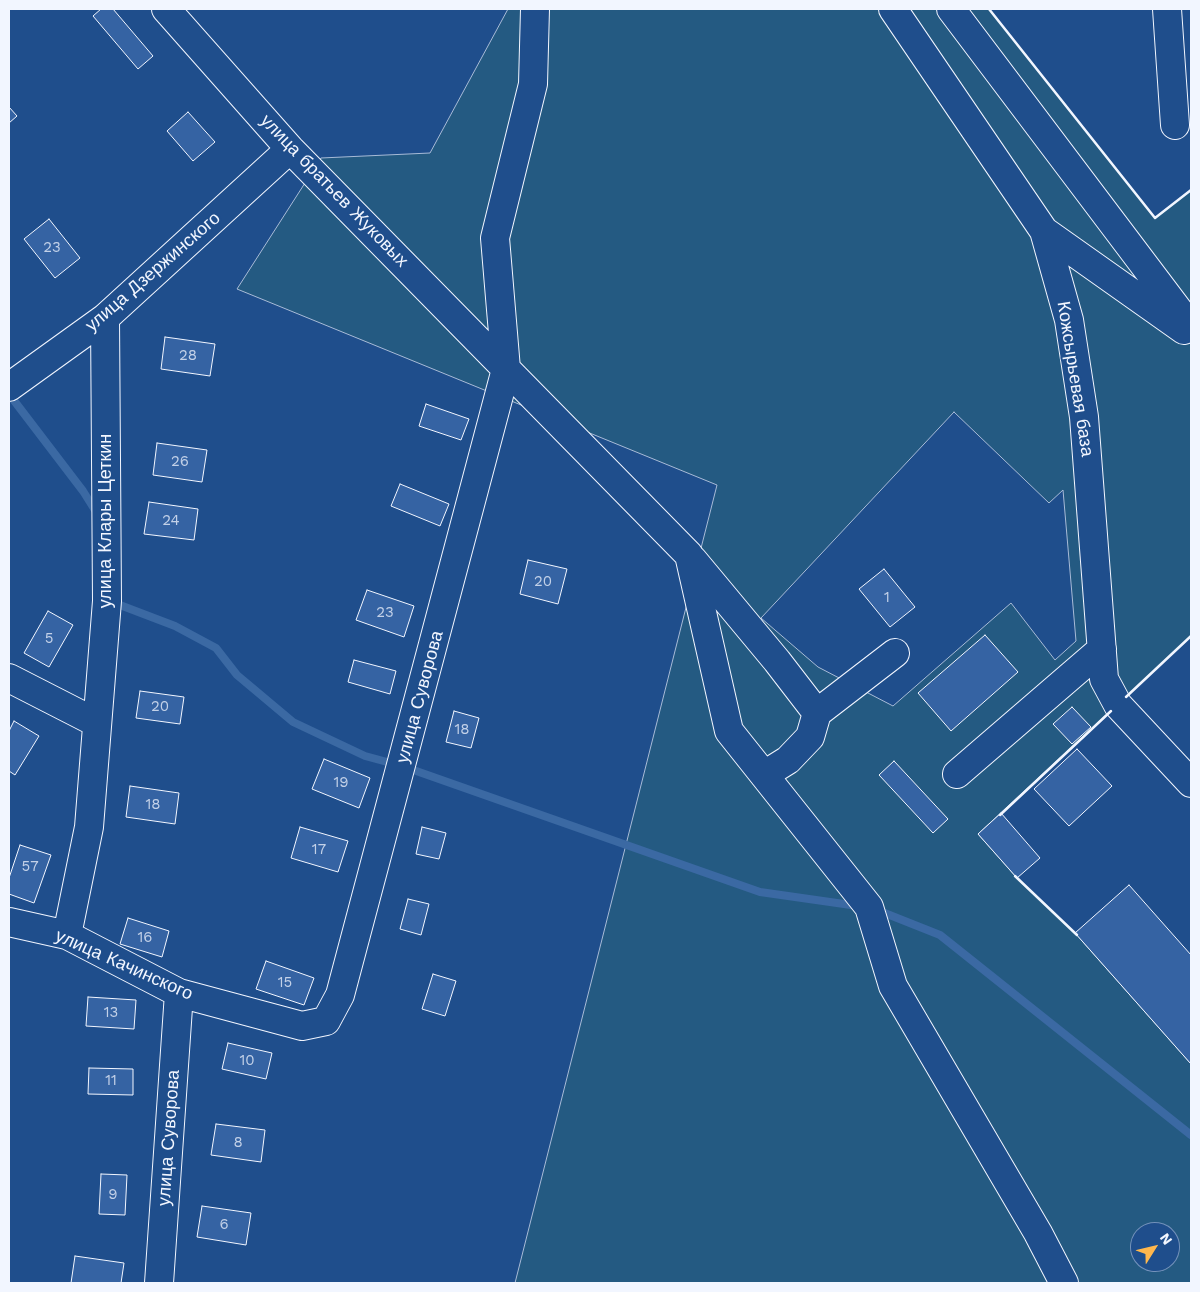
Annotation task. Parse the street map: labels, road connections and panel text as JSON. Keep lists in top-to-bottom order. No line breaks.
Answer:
{"streets":{"street":["улица братьев Жуковых","улица Дзержинского","Кожсырьевая база","улица Клары Цеткин","улица Суворова","улица Качинского"]},"crossings":[["улица братьев Жуковых","улица Дзержинского"],["улица братьев Жуковых","улица Суворова"],["улица Дзержинского","улица Клары Цеткин"],["улица Клары Цеткин","улица Качинского"],["улица Суворова","улица Качинского"]],"house_numbers":["23","28","26","24","20","1","23","5","20","18","19","18","17","57","16","15","13","10","11","8","9","6"],"north":"top right"}
